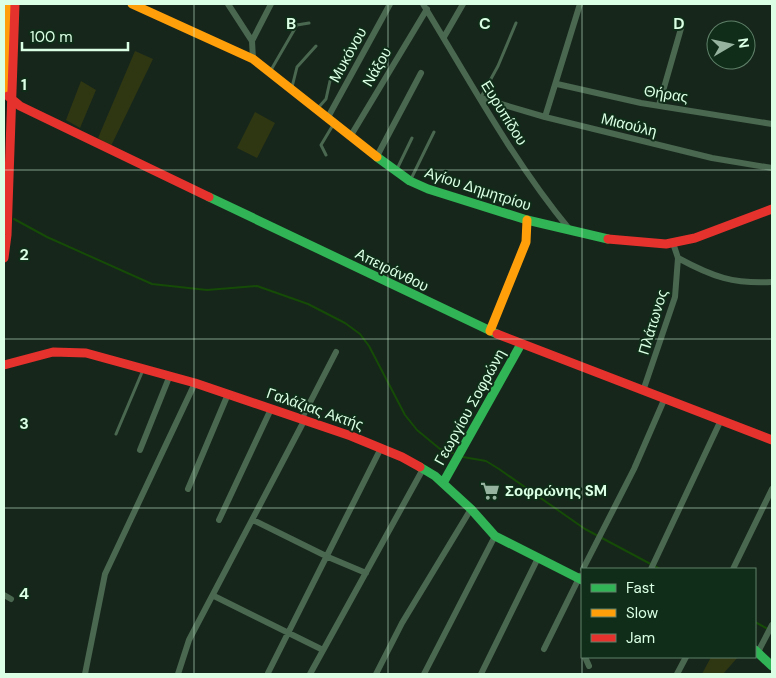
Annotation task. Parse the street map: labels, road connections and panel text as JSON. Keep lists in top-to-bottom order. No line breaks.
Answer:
{"streets":{"street":["Μυκόνου","Νάξου","Θήρας","Ευρυπίδου","Μιαούλη","Αγίου Δημητρίου","Απειράνθου","Πλάτωνος","Γεωργίου Σοφρώνη","Γαλάζιας Ακτής"]},"crossings":[["Μυκόνου","Αγίου Δημητρίου"],["Νάξου","Ευρυπίδου"],["Νάξου","Αγίου Δημητρίου"],["Ευρυπίδου","Μιαούλη"],["Ευρυπίδου","Αγίου Δημητρίου"],["Απειράνθου","Πλάτωνος"],["Απειράνθου","Γεωργίου Σοφρώνη"],["Γεωργίου Σοφρώνη","Γαλάζιας Ακτής"]],"places":{"supermarket":["Σοφρώνης SM"]},"legend":["Fast","Slow","Jam"],"scale_bar":"100 m","north":"right","grid":{"columns":["B","C","D"],"rows":["1","2","3","4"]}}
